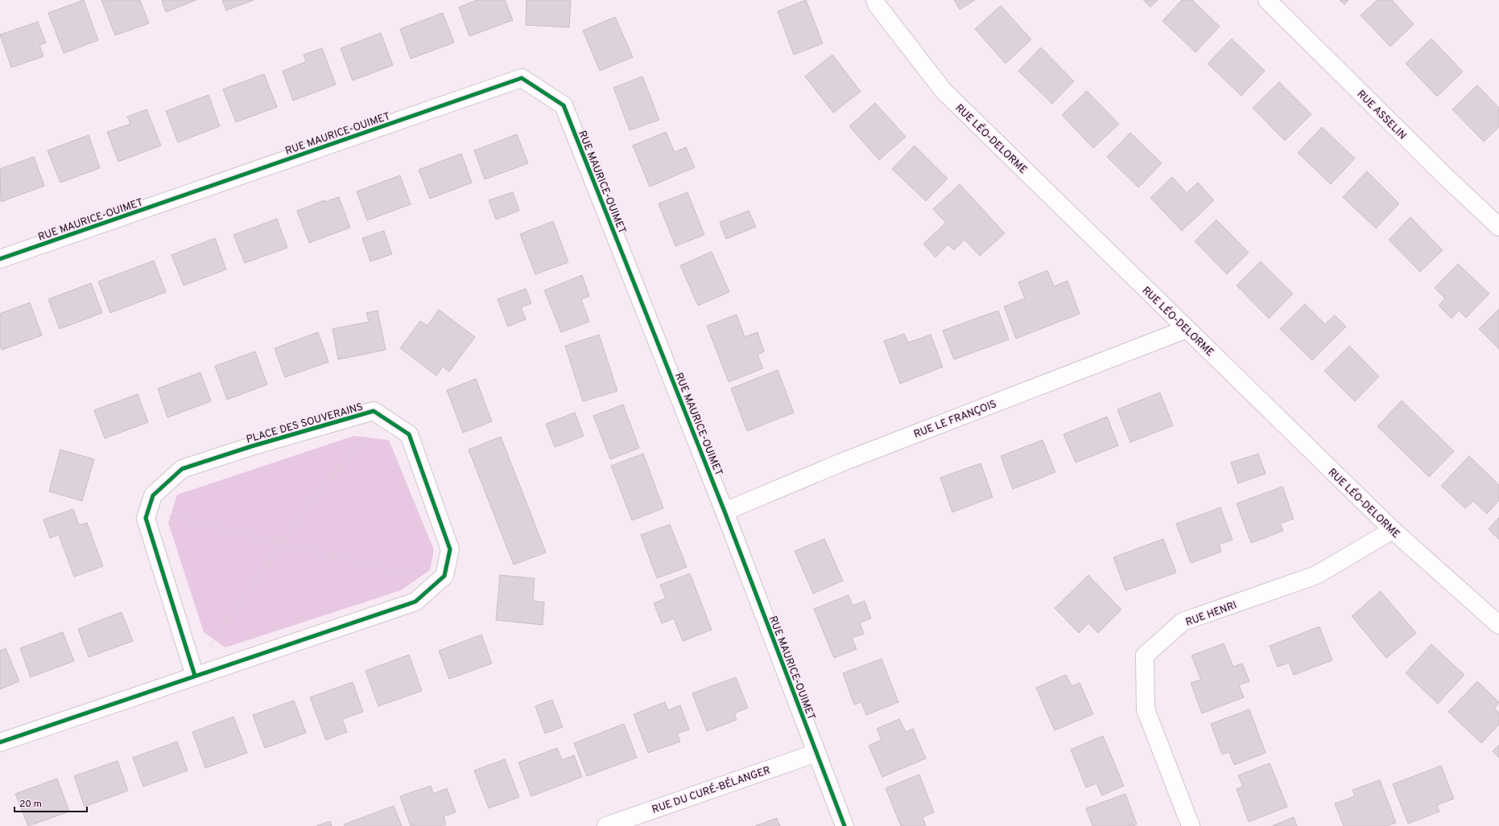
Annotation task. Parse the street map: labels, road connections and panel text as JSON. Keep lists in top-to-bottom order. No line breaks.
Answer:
{"streets":{"street":["RUE ASSELIN","RUE MAURICE-OUIMET","RUE LÉO-DELORME","RUE LE FRANÇOIS","PLACE DES SOUVERAINS","RUE HENRI","RUE DU CURÉ-BÉLANGER"]},"crossings":[["RUE MAURICE-OUIMET","RUE LE FRANÇOIS"],["RUE MAURICE-OUIMET","RUE DU CURÉ-BÉLANGER"],["RUE LÉO-DELORME","RUE LE FRANÇOIS"],["RUE LÉO-DELORME","RUE HENRI"]],"scale_bar":"20 m"}
